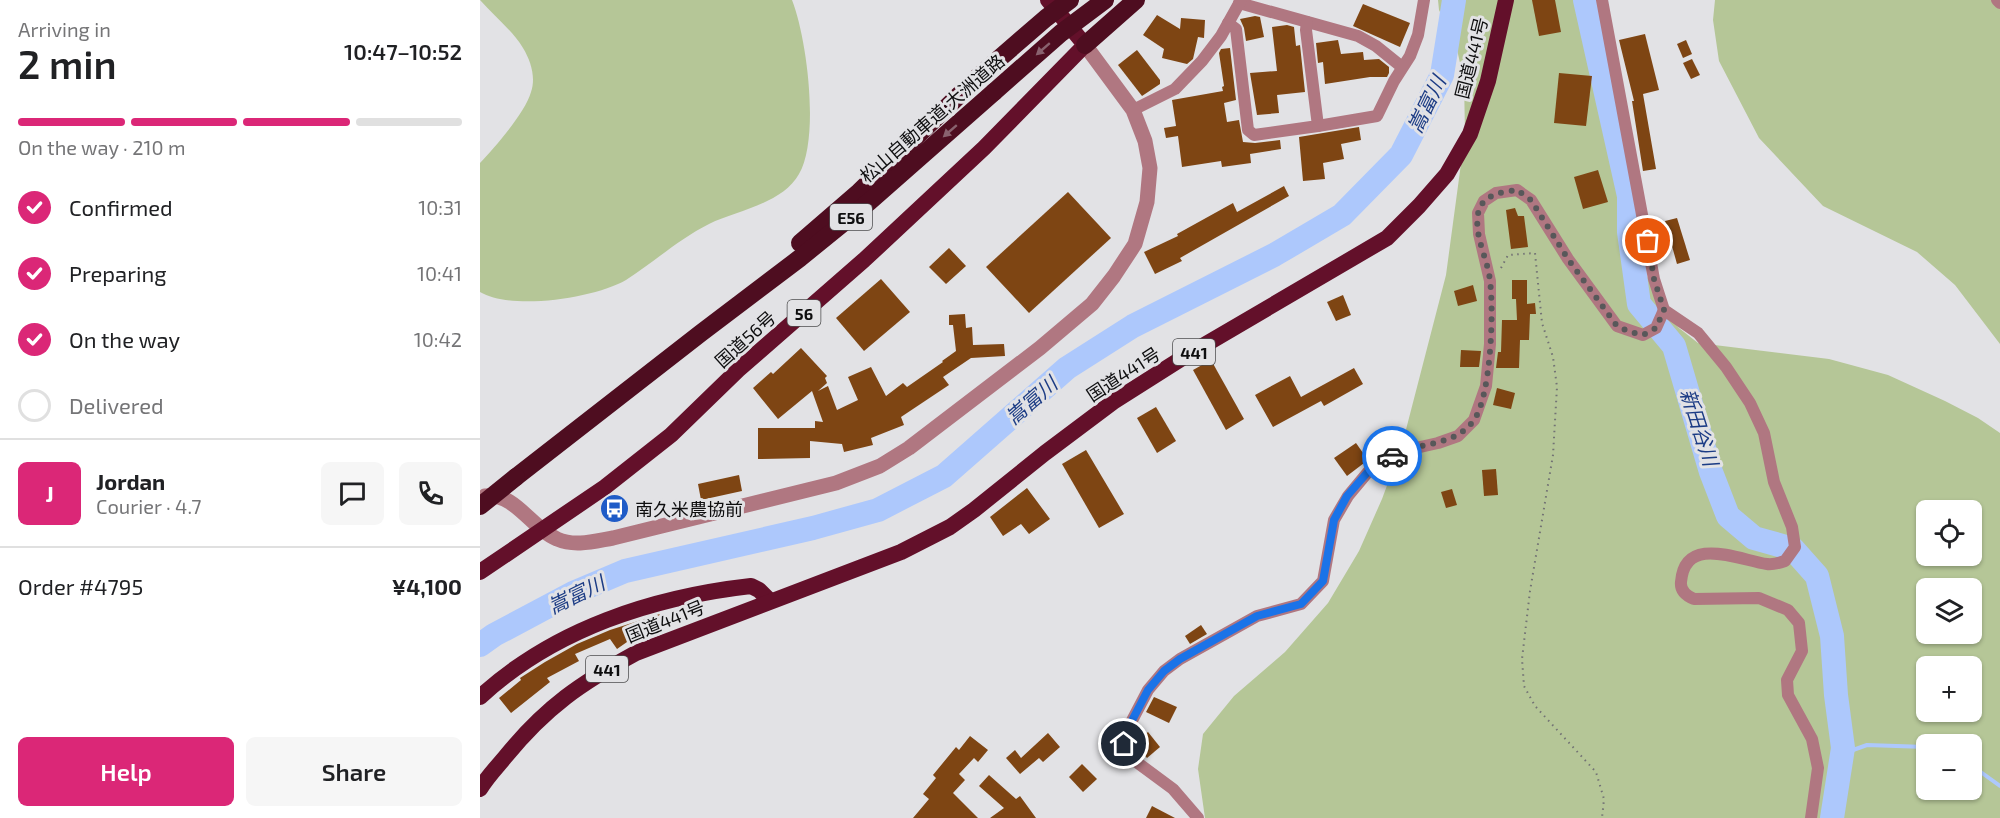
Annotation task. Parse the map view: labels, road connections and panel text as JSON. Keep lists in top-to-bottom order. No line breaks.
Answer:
{"streets":{"highway":["国道441号","松山自動車道;大洲道路","E56","56","国道56号","441"]},"water":["嵩富川","新田谷川"],"places":{"bus stop":["南久米農協前"]},"page":{"heading":["2 min","Arriving in","10:47–10:52"],"panel":["Jordan","Courier · 4.7","Order #4795","¥4,100"],"bar":"On the way · 210 m","list":[["Confirmed","10:31"],["Preparing","10:41"],["On the way","10:42"],"Delivered"],"round":"J","map_buttons":["+","−"],"buttons":["Help","Share"]}}
